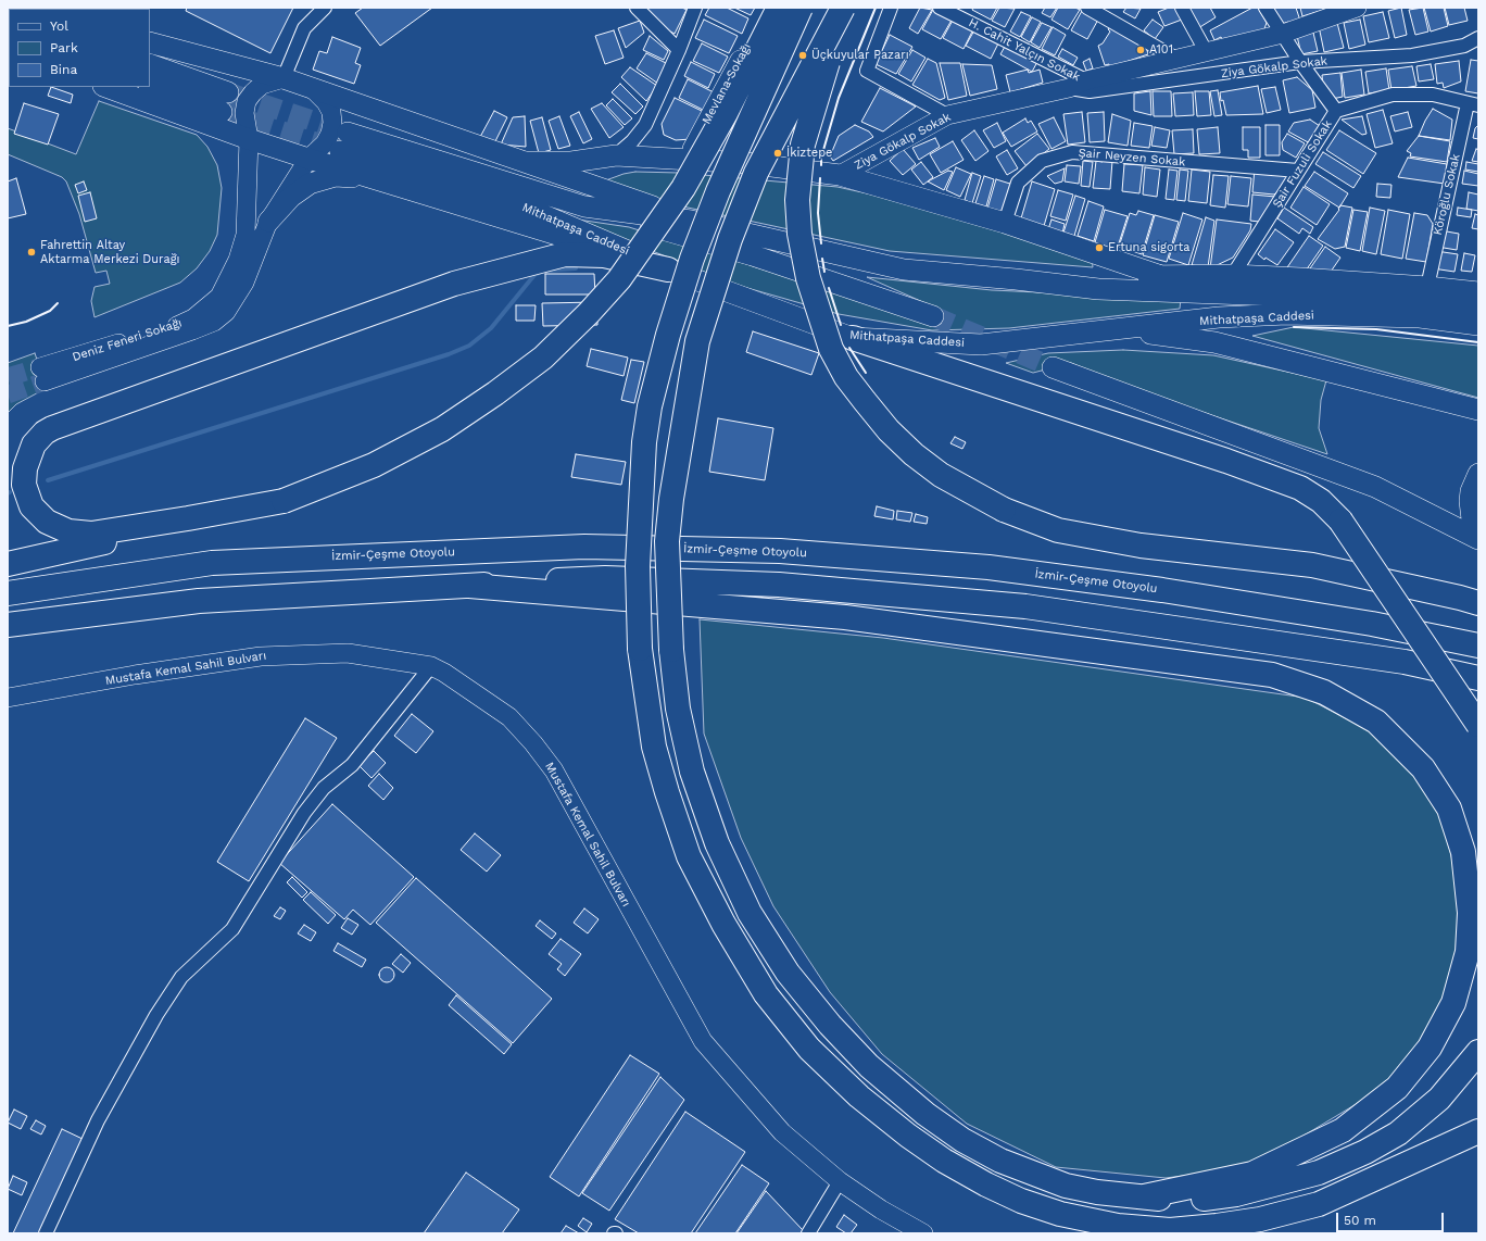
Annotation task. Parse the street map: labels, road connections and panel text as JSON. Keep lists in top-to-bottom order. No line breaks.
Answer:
{"streets":{"highway":["İzmir-Çeşme Otoyolu"],"main road":["Ziya Gökalp Sokak","Mevlana Sokağı","Mithatpaşa Caddesi","Deniz Feneri Sokağı","Mustafa Kemal Sahil Bulvarı"],"street":["H. Cahit Yalçın Sokak","Şair Neyzen Sokak","Şair Fuzuli Sokak","Köroğlu Sokak"]},"crossings":[["H. Cahit Yalçın Sokak","Ziya Gökalp Sokak"],["Ziya Gökalp Sokak","Şair Fuzuli Sokak"],["Şair Neyzen Sokak","Şair Fuzuli Sokak"]],"places":["A101","Üçkuyular Pazarı","İkiztepe","Ertuna sigorta","Fahrettin Altay Aktarma Merkezi Durağı"],"legend":["Yol","Park","Bina"],"scale_bar":"50 m"}
